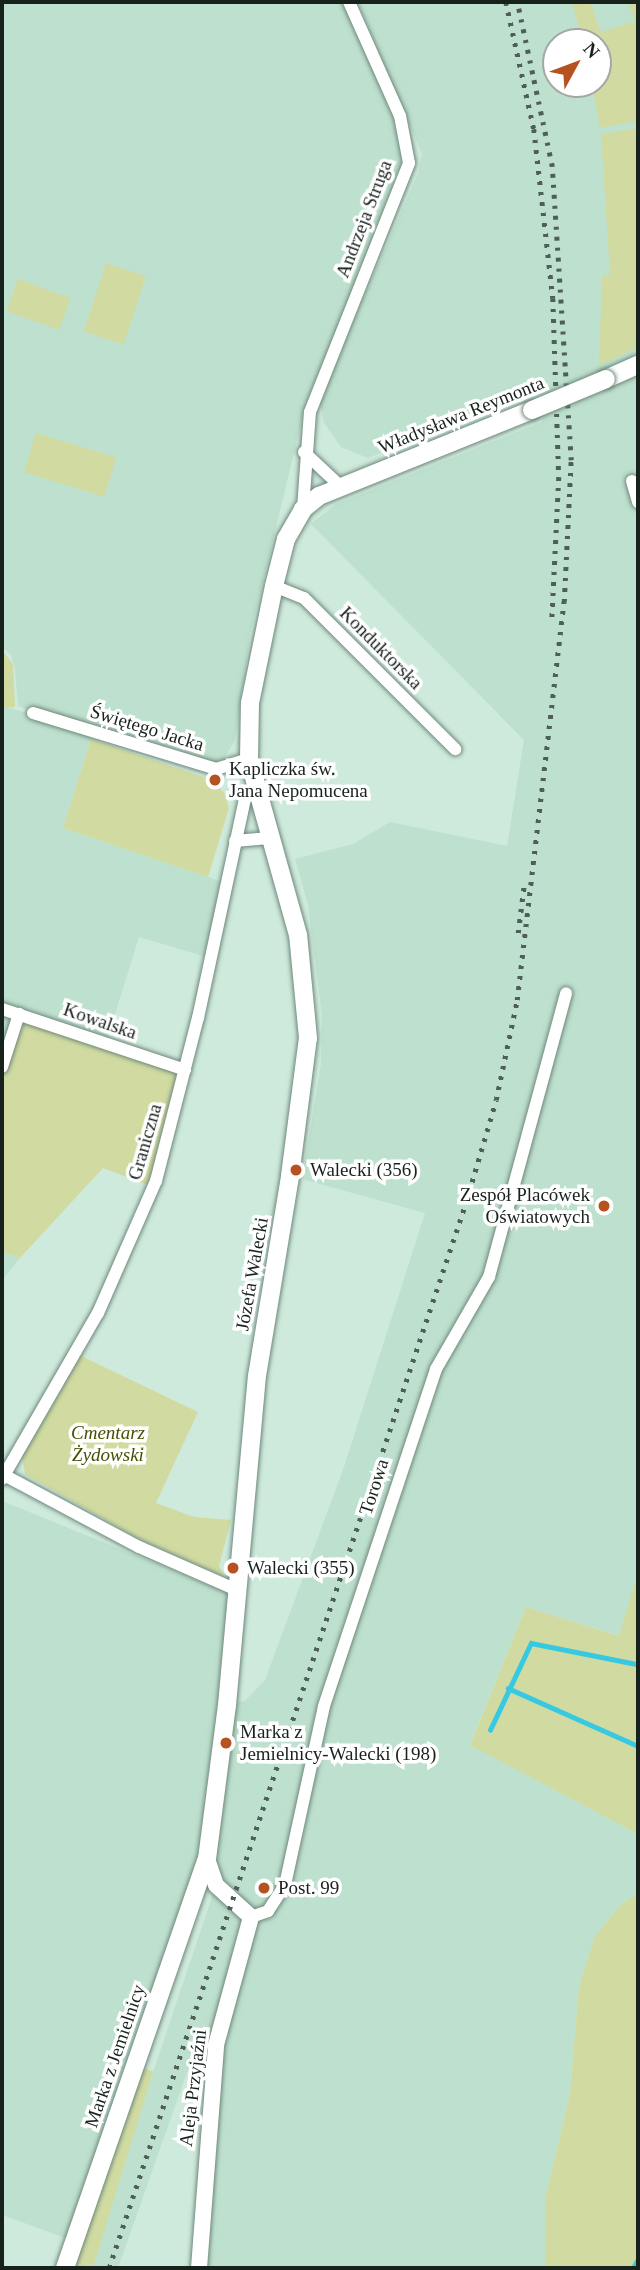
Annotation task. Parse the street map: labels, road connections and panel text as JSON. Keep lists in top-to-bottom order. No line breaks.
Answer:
{"streets":{"main road":["Andrzeja Struga","Władysława Reymonta","Józefa Walecki","Marka z Jemielnicy"],"street":["Konduktorska","Świętego Jacka","Kowalska","Graniczna","Torowa","Aleja Przyjaźni"]},"crossings":[["Andrzeja Struga","Władysława Reymonta"],["Andrzeja Struga","Konduktorska"],["Andrzeja Struga","Józefa Walecki"],["Świętego Jacka","Józefa Walecki"],["Kowalska","Graniczna"],["Graniczna","Józefa Walecki"],["Józefa Walecki","Marka z Jemielnicy"],["Torowa","Aleja Przyjaźni"]],"parks":["Cmentarz Żydowski"],"places":["Kapliczka św. Jana Nepomucena","Walecki (356)","Zespół Placówek Oświatowych","Walecki (355)","Marka z Jemielnicy-Walecki (198)","Post. 99"],"north":"top right"}
